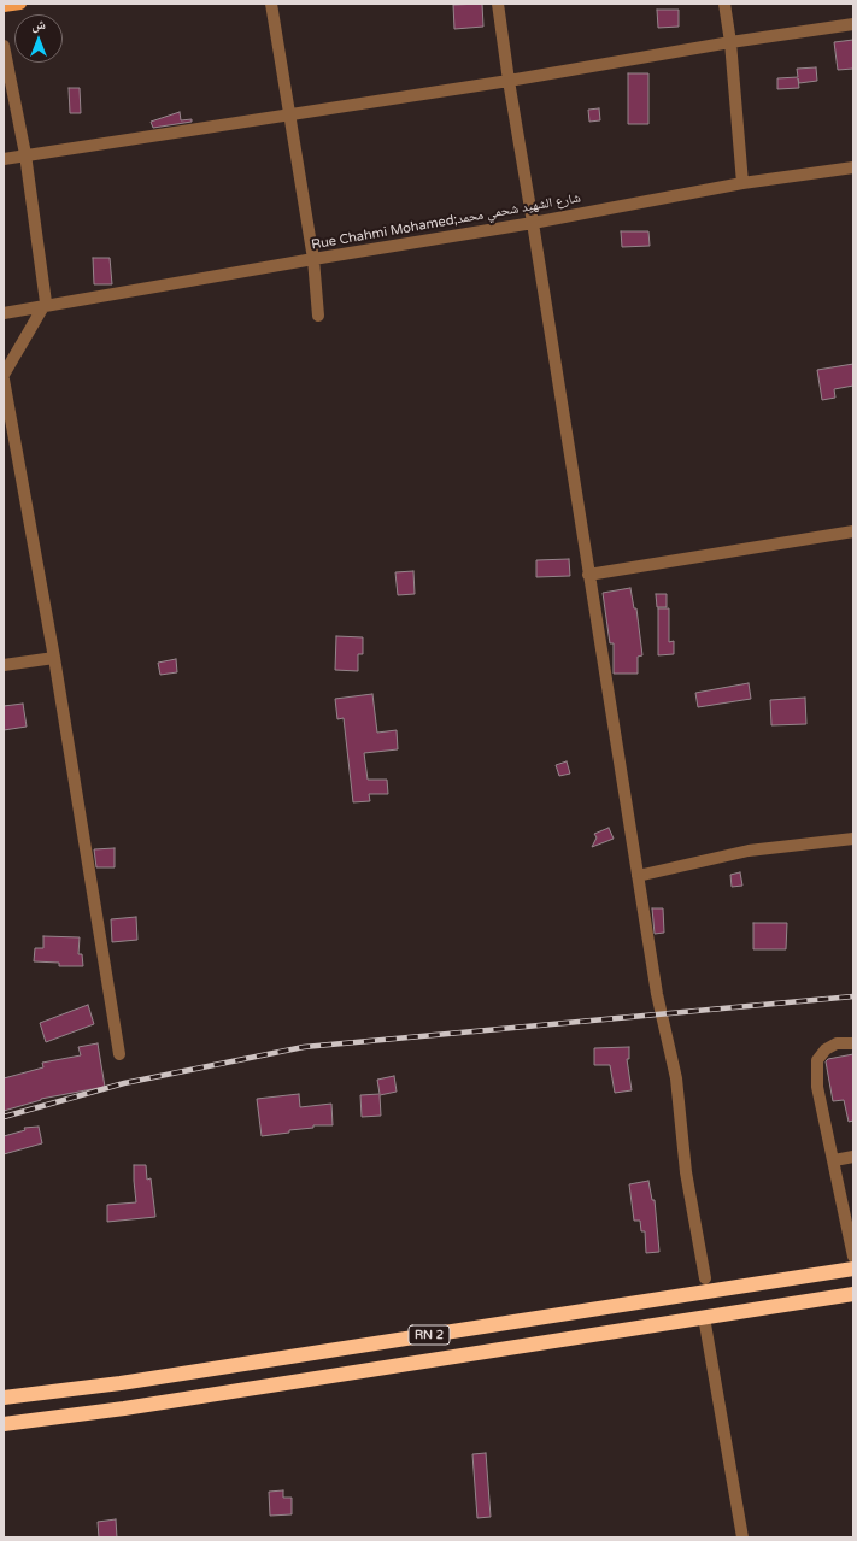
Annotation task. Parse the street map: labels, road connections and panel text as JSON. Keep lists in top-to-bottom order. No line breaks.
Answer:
{"streets":{"highway":["RN 2"],"street":["Rue Chahmi Mohamed;شارع الشهيد شحمي محمد"]},"north":"top"}
